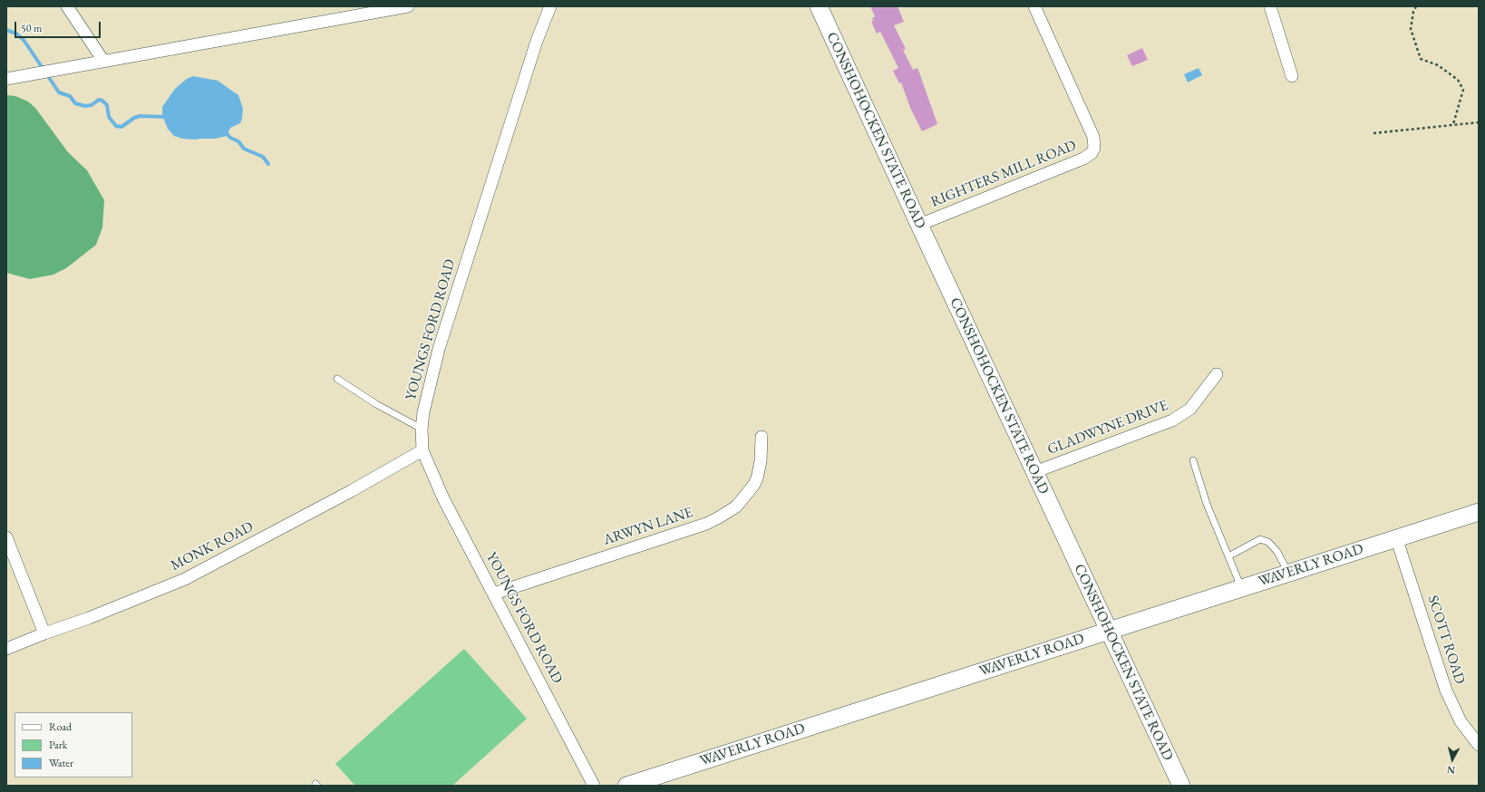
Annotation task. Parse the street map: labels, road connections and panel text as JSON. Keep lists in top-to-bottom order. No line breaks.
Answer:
{"streets":{"street":["CONSHOHOCKEN STATE ROAD","RIGHTERS MILL ROAD","YOUNGS FORD ROAD","GLADWYNE DRIVE","ARWYN LANE","MONK ROAD","WAVERLY ROAD","SCOTT ROAD"]},"crossings":[["CONSHOHOCKEN STATE ROAD","RIGHTERS MILL ROAD"],["CONSHOHOCKEN STATE ROAD","GLADWYNE DRIVE"],["CONSHOHOCKEN STATE ROAD","WAVERLY ROAD"],["YOUNGS FORD ROAD","ARWYN LANE"],["YOUNGS FORD ROAD","MONK ROAD"],["WAVERLY ROAD","SCOTT ROAD"]],"legend":["Road","Park","Water"],"scale_bar":"50 m","north":"bottom"}
